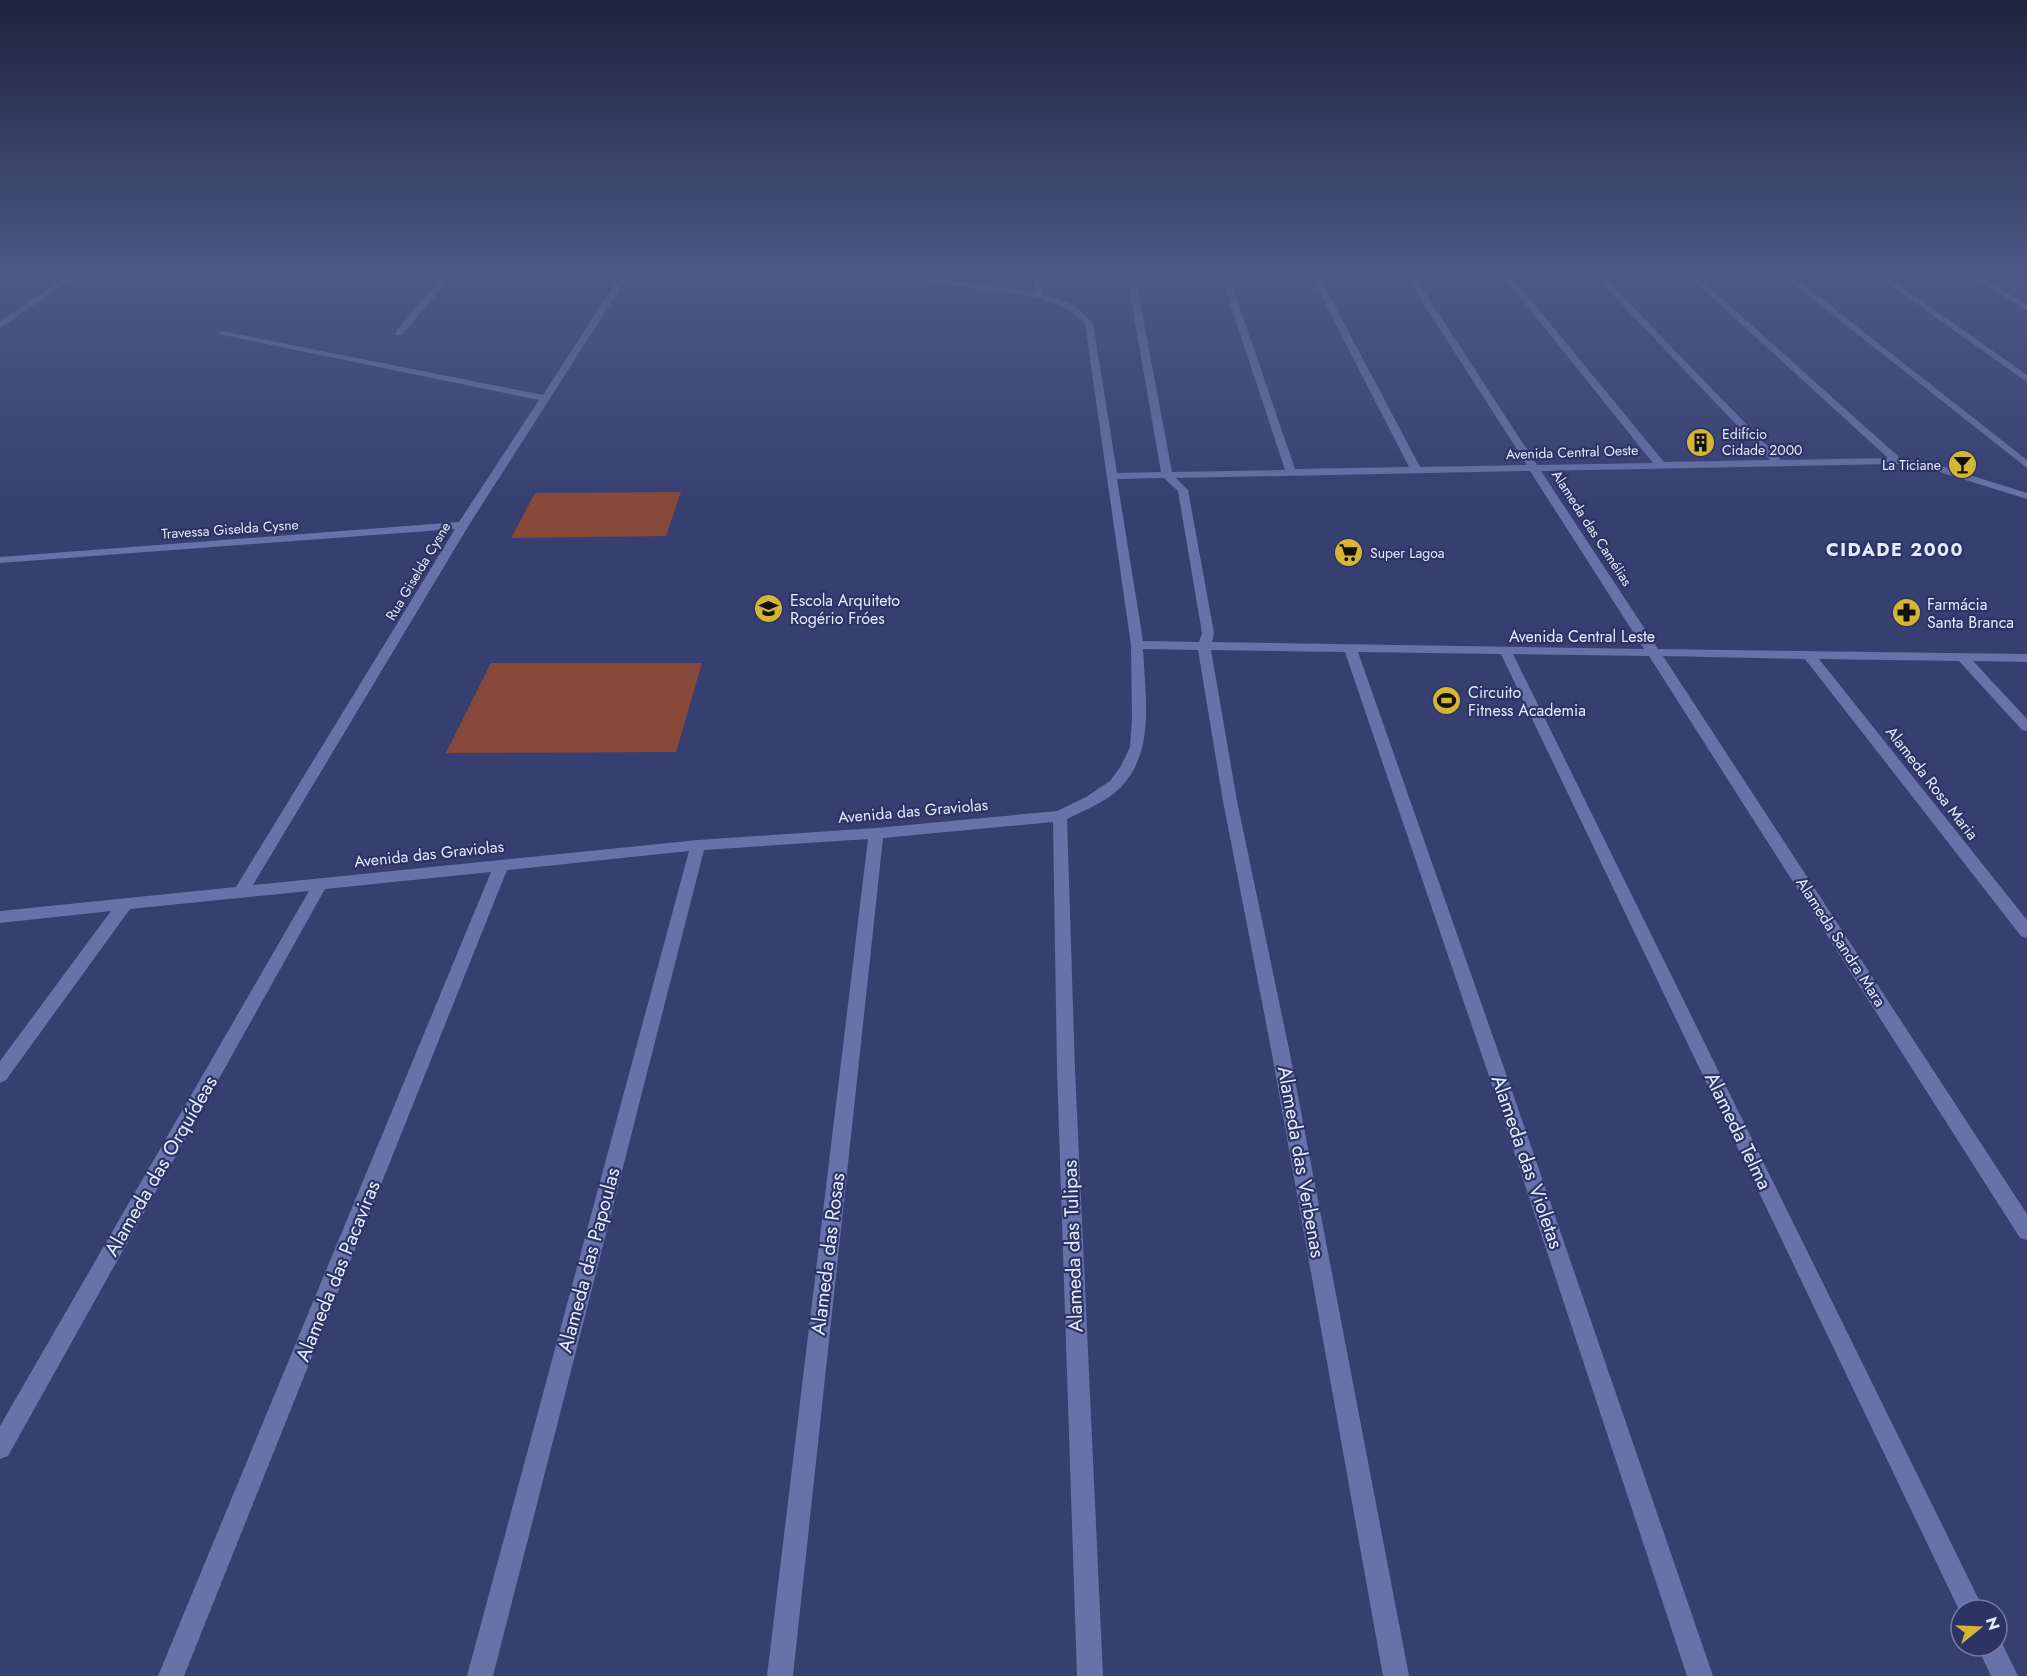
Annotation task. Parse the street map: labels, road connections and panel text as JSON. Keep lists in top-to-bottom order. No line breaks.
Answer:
{"streets":{"street":["Avenida Central Oeste","Alameda das Camélias","Travessa Giselda Cysne","Rua Giselda Cysne","Avenida Central Leste","Alameda Rosa Maria","Avenida das Graviolas","Alameda Sandra Mara","Alameda Telma","Alameda das Verbenas","Alameda das Violetas","Alameda das Orquídeas","Alameda das Tulipas","Alameda das Rosas","Alameda das Papoulas","Alameda das Pacaviras"]},"crossings":[["Avenida Central Oeste","Alameda das Camélias"],["Avenida Central Oeste","Avenida das Graviolas"],["Avenida Central Oeste","Alameda das Verbenas"],["Alameda das Camélias","Avenida Central Leste"],["Alameda das Camélias","Alameda Sandra Mara"],["Travessa Giselda Cysne","Rua Giselda Cysne"],["Rua Giselda Cysne","Avenida das Graviolas"],["Avenida Central Leste","Alameda Rosa Maria"],["Avenida Central Leste","Avenida das Graviolas"],["Avenida Central Leste","Alameda Sandra Mara"],["Avenida Central Leste","Alameda Telma"],["Avenida Central Leste","Alameda das Verbenas"],["Avenida Central Leste","Alameda das Violetas"],["Avenida das Graviolas","Alameda das Orquídeas"],["Avenida das Graviolas","Alameda das Tulipas"],["Avenida das Graviolas","Alameda das Rosas"],["Avenida das Graviolas","Alameda das Papoulas"],["Avenida das Graviolas","Alameda das Pacaviras"]],"districts":["CIDADE 2000"],"places":{"building":["Edifício Cidade 2000"],"bar":["La Ticiane"],"supermarket":["Super Lagoa"],"school or university":["Escola Arquiteto Rogério Fróes"],"pharmacy":["Farmácia Santa Branca"],"sports":["Circuito Fitness Academia"]},"north":"right"}
